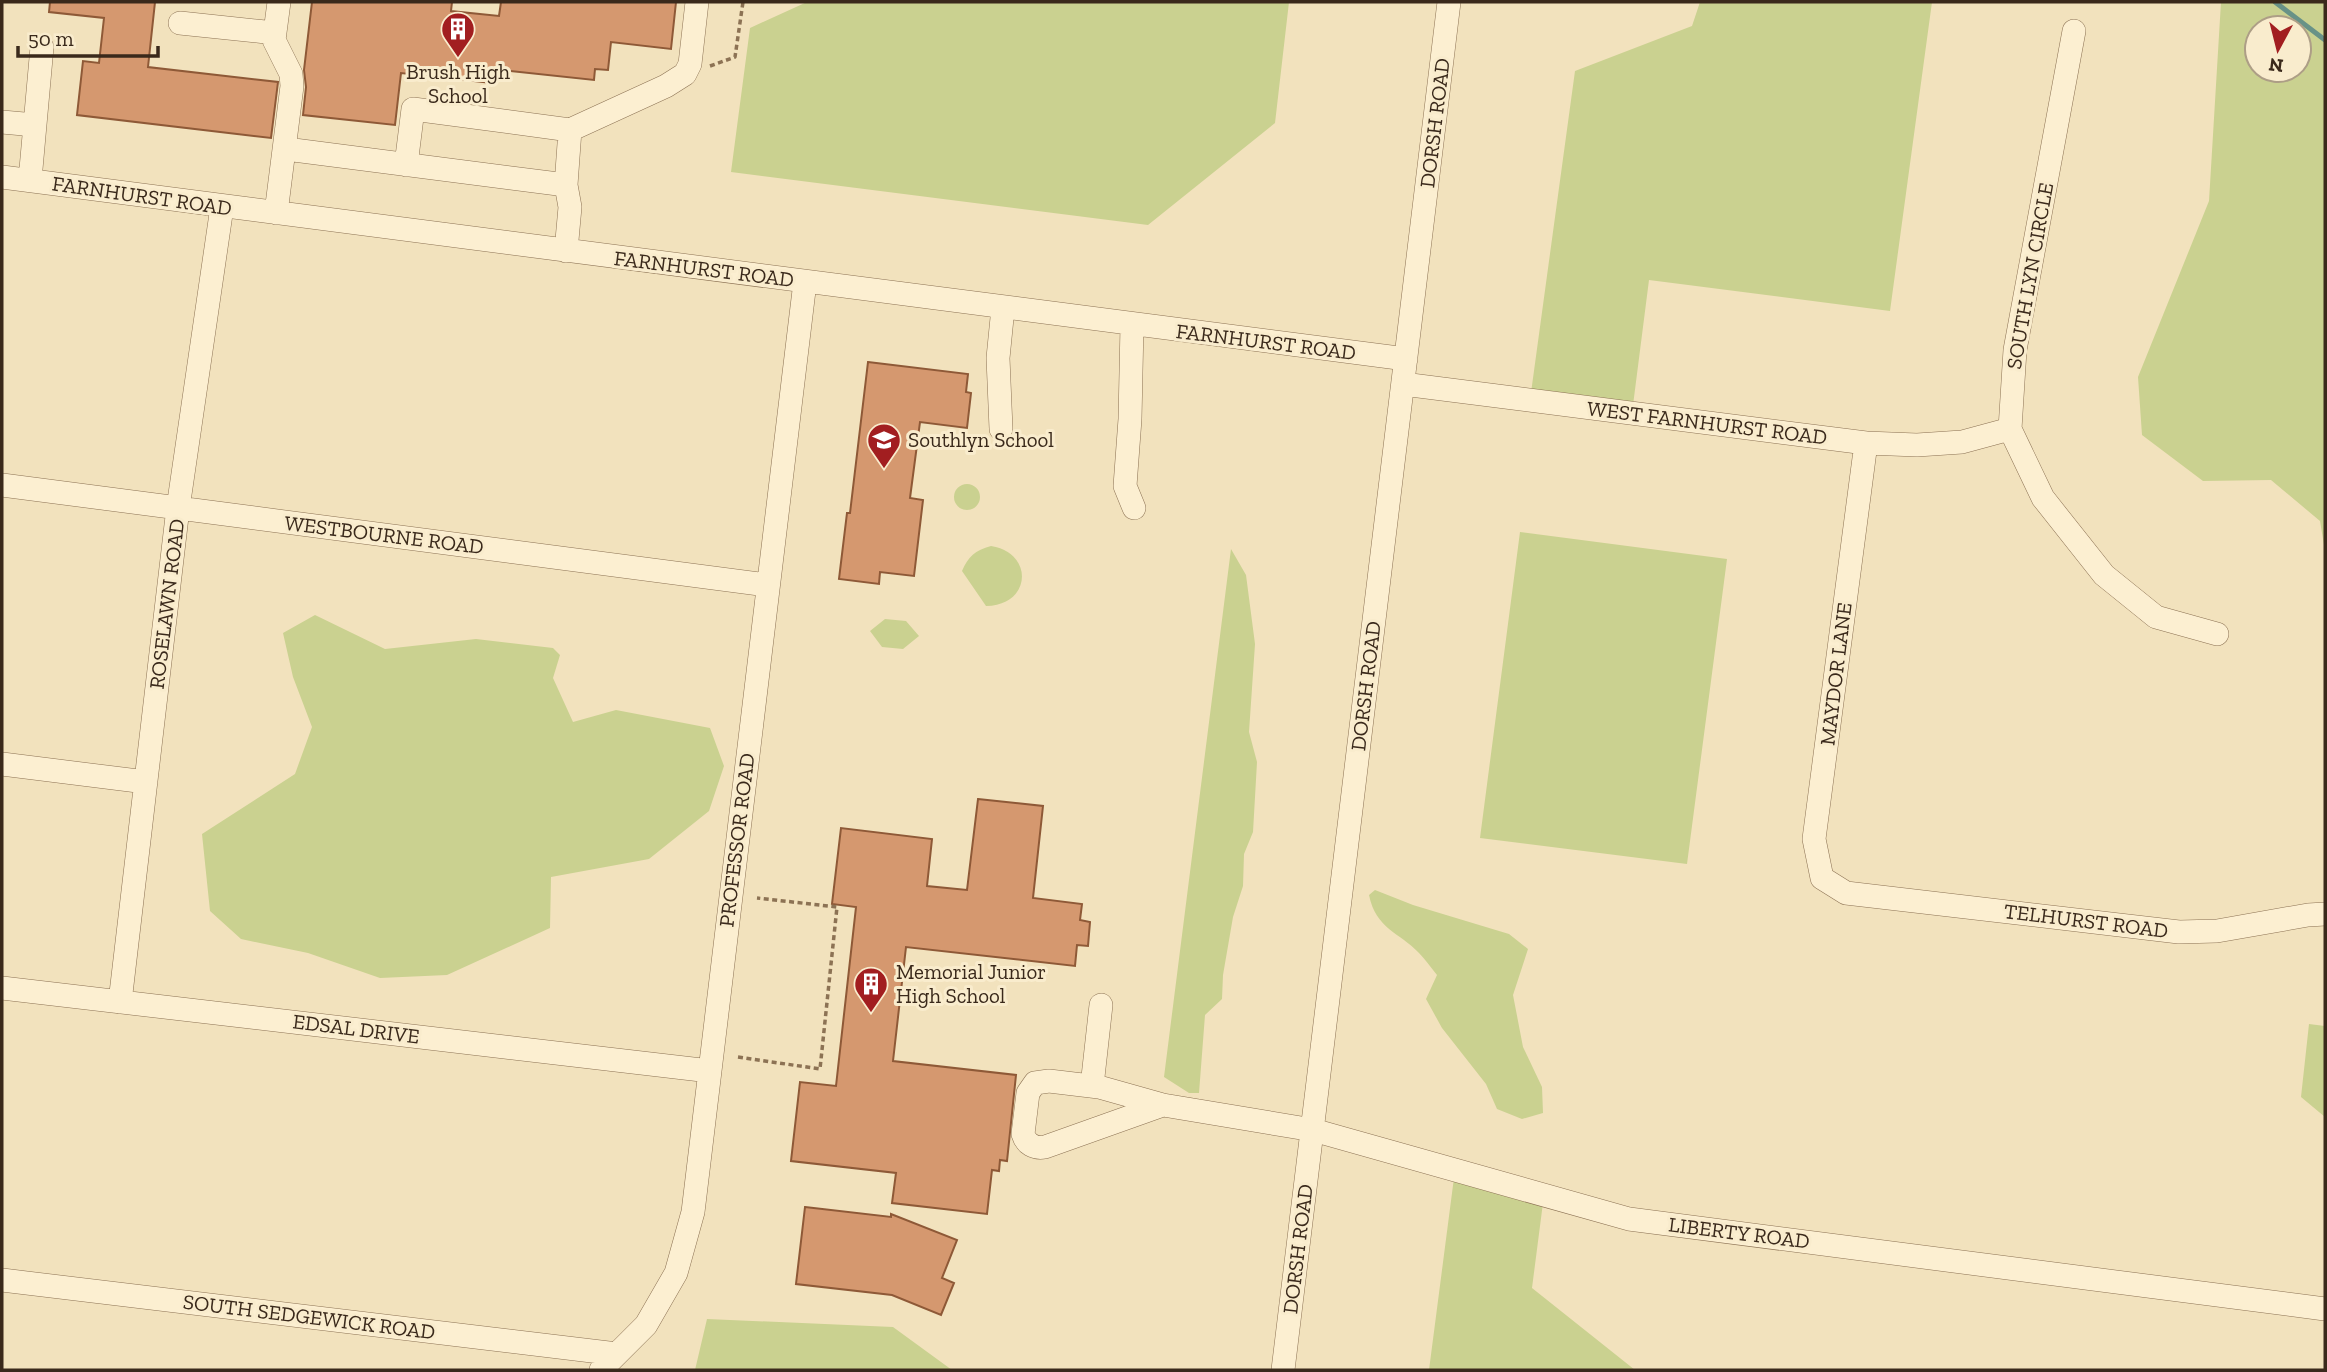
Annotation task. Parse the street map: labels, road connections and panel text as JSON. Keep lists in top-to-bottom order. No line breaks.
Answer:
{"streets":{"street":["DORSH ROAD","FARNHURST ROAD","SOUTH LYN CIRCLE","WEST FARNHURST ROAD","WESTBOURNE ROAD","ROSELAWN ROAD","MAYDOR LANE","PROFESSOR ROAD","TELHURST ROAD","EDSAL DRIVE","LIBERTY ROAD","SOUTH SEDGEWICK ROAD"]},"crossings":[["DORSH ROAD","FARNHURST ROAD"],["DORSH ROAD","WEST FARNHURST ROAD"],["DORSH ROAD","LIBERTY ROAD"],["FARNHURST ROAD","ROSELAWN ROAD"],["FARNHURST ROAD","PROFESSOR ROAD"],["SOUTH LYN CIRCLE","WEST FARNHURST ROAD"],["WEST FARNHURST ROAD","MAYDOR LANE"],["WESTBOURNE ROAD","ROSELAWN ROAD"],["WESTBOURNE ROAD","PROFESSOR ROAD"],["ROSELAWN ROAD","EDSAL DRIVE"],["MAYDOR LANE","TELHURST ROAD"],["PROFESSOR ROAD","EDSAL DRIVE"],["PROFESSOR ROAD","SOUTH SEDGEWICK ROAD"]],"places":{"building":["Brush High School","Memorial Junior High School"],"school or university":["Southlyn School"]},"scale_bar":"50 m","north":"bottom"}
